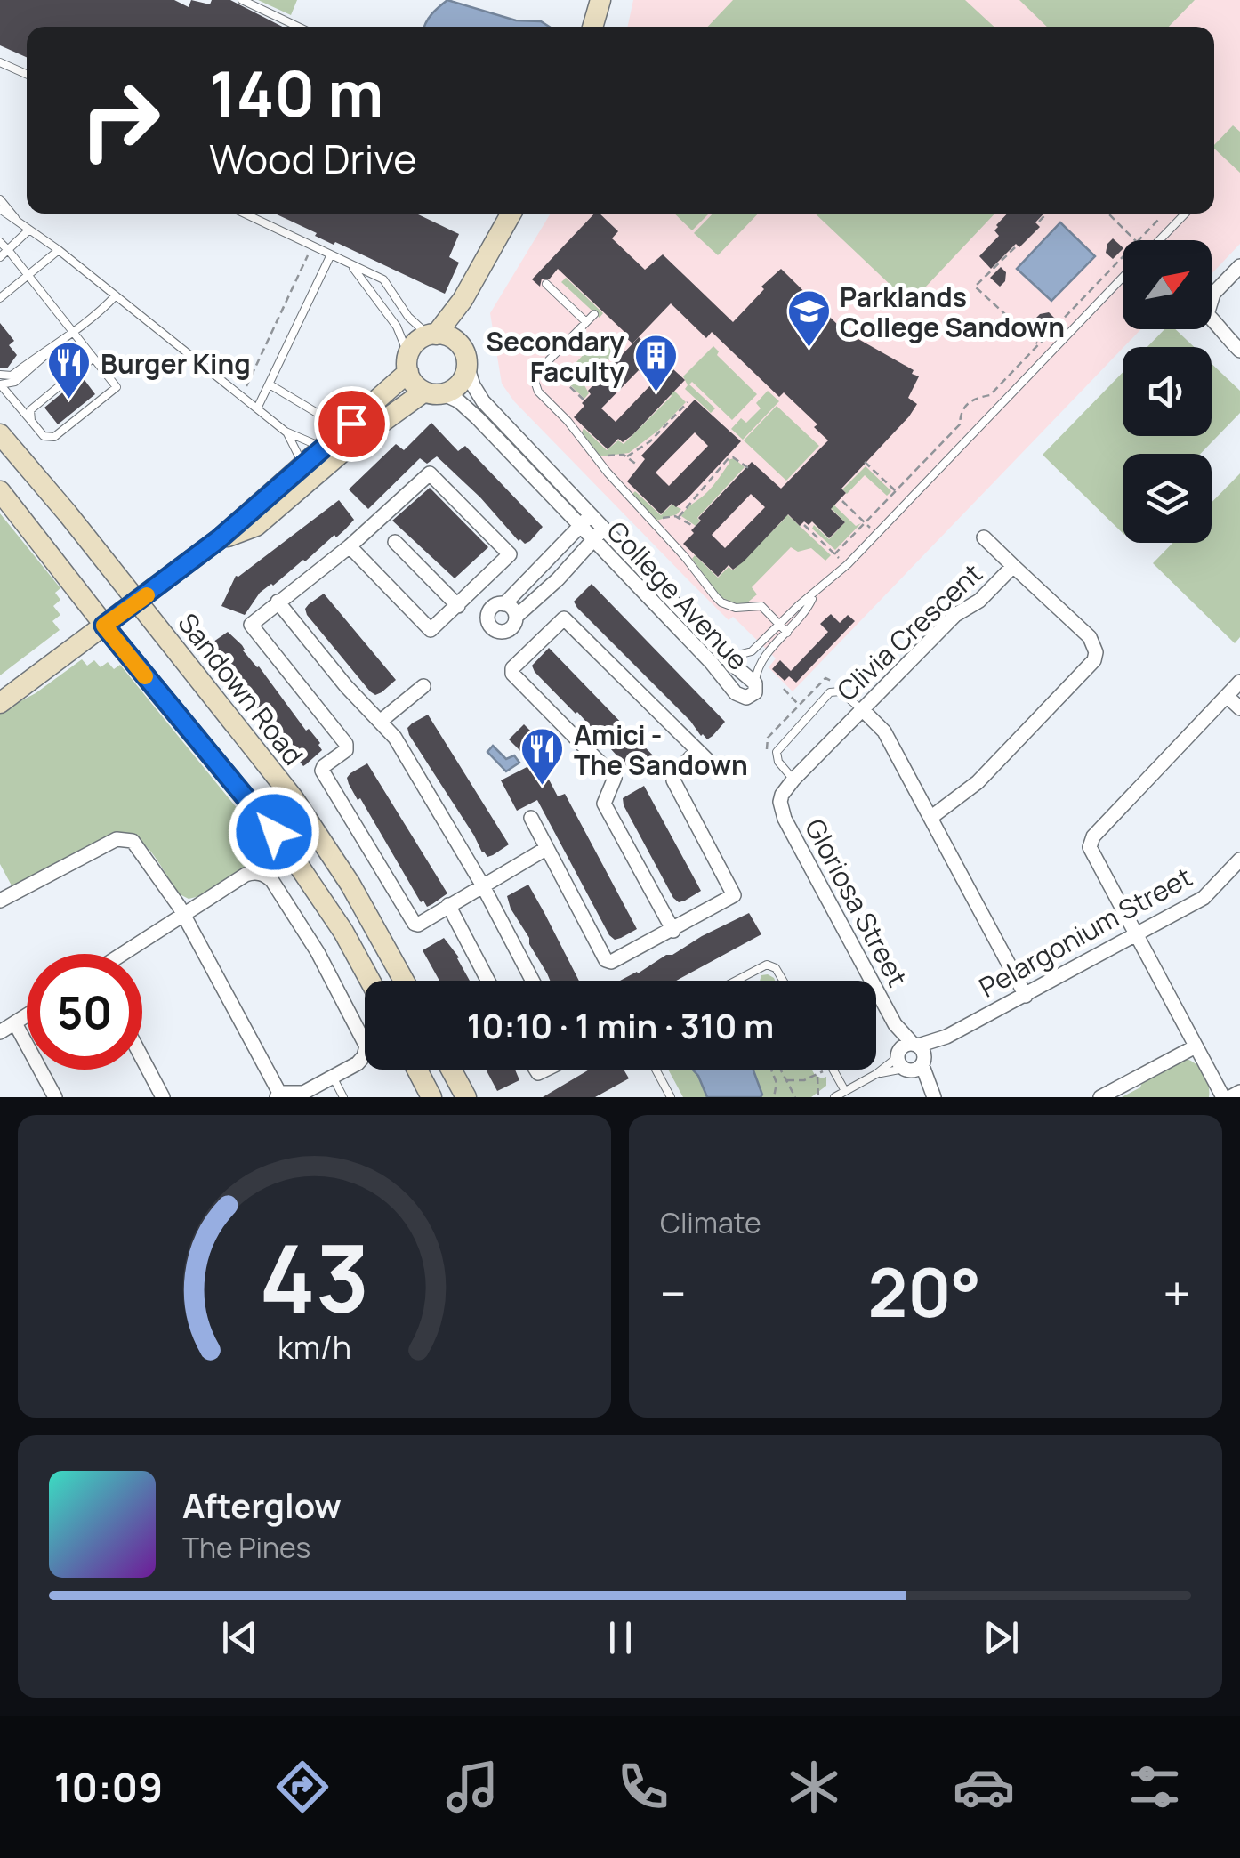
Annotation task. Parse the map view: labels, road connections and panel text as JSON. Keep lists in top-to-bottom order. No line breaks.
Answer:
{"streets":{"main road":["Sandown Road"],"street":["College Avenue","Clivia Crescent","Gloriosa Street","Pelargonium Street"]},"crossings":[["Clivia Crescent","Gloriosa Street"],["Gloriosa Street","Pelargonium Street"]],"places":{"school or university":["Parklands College Sandown"],"building":["Secondary Faculty"],"restaurant":["Burger King","Amici - The Sandown"]},"north":"top right","page":{"turn":["140 m","Wood Drive"],"limit":"50","trip":"10:10 · 1 min · 310 m","tile":"Climate","heat":["−","20°","+"],"song":["Afterglow","The Pines"],"tabs":"10:09","gauge":["43","km/h"]}}
